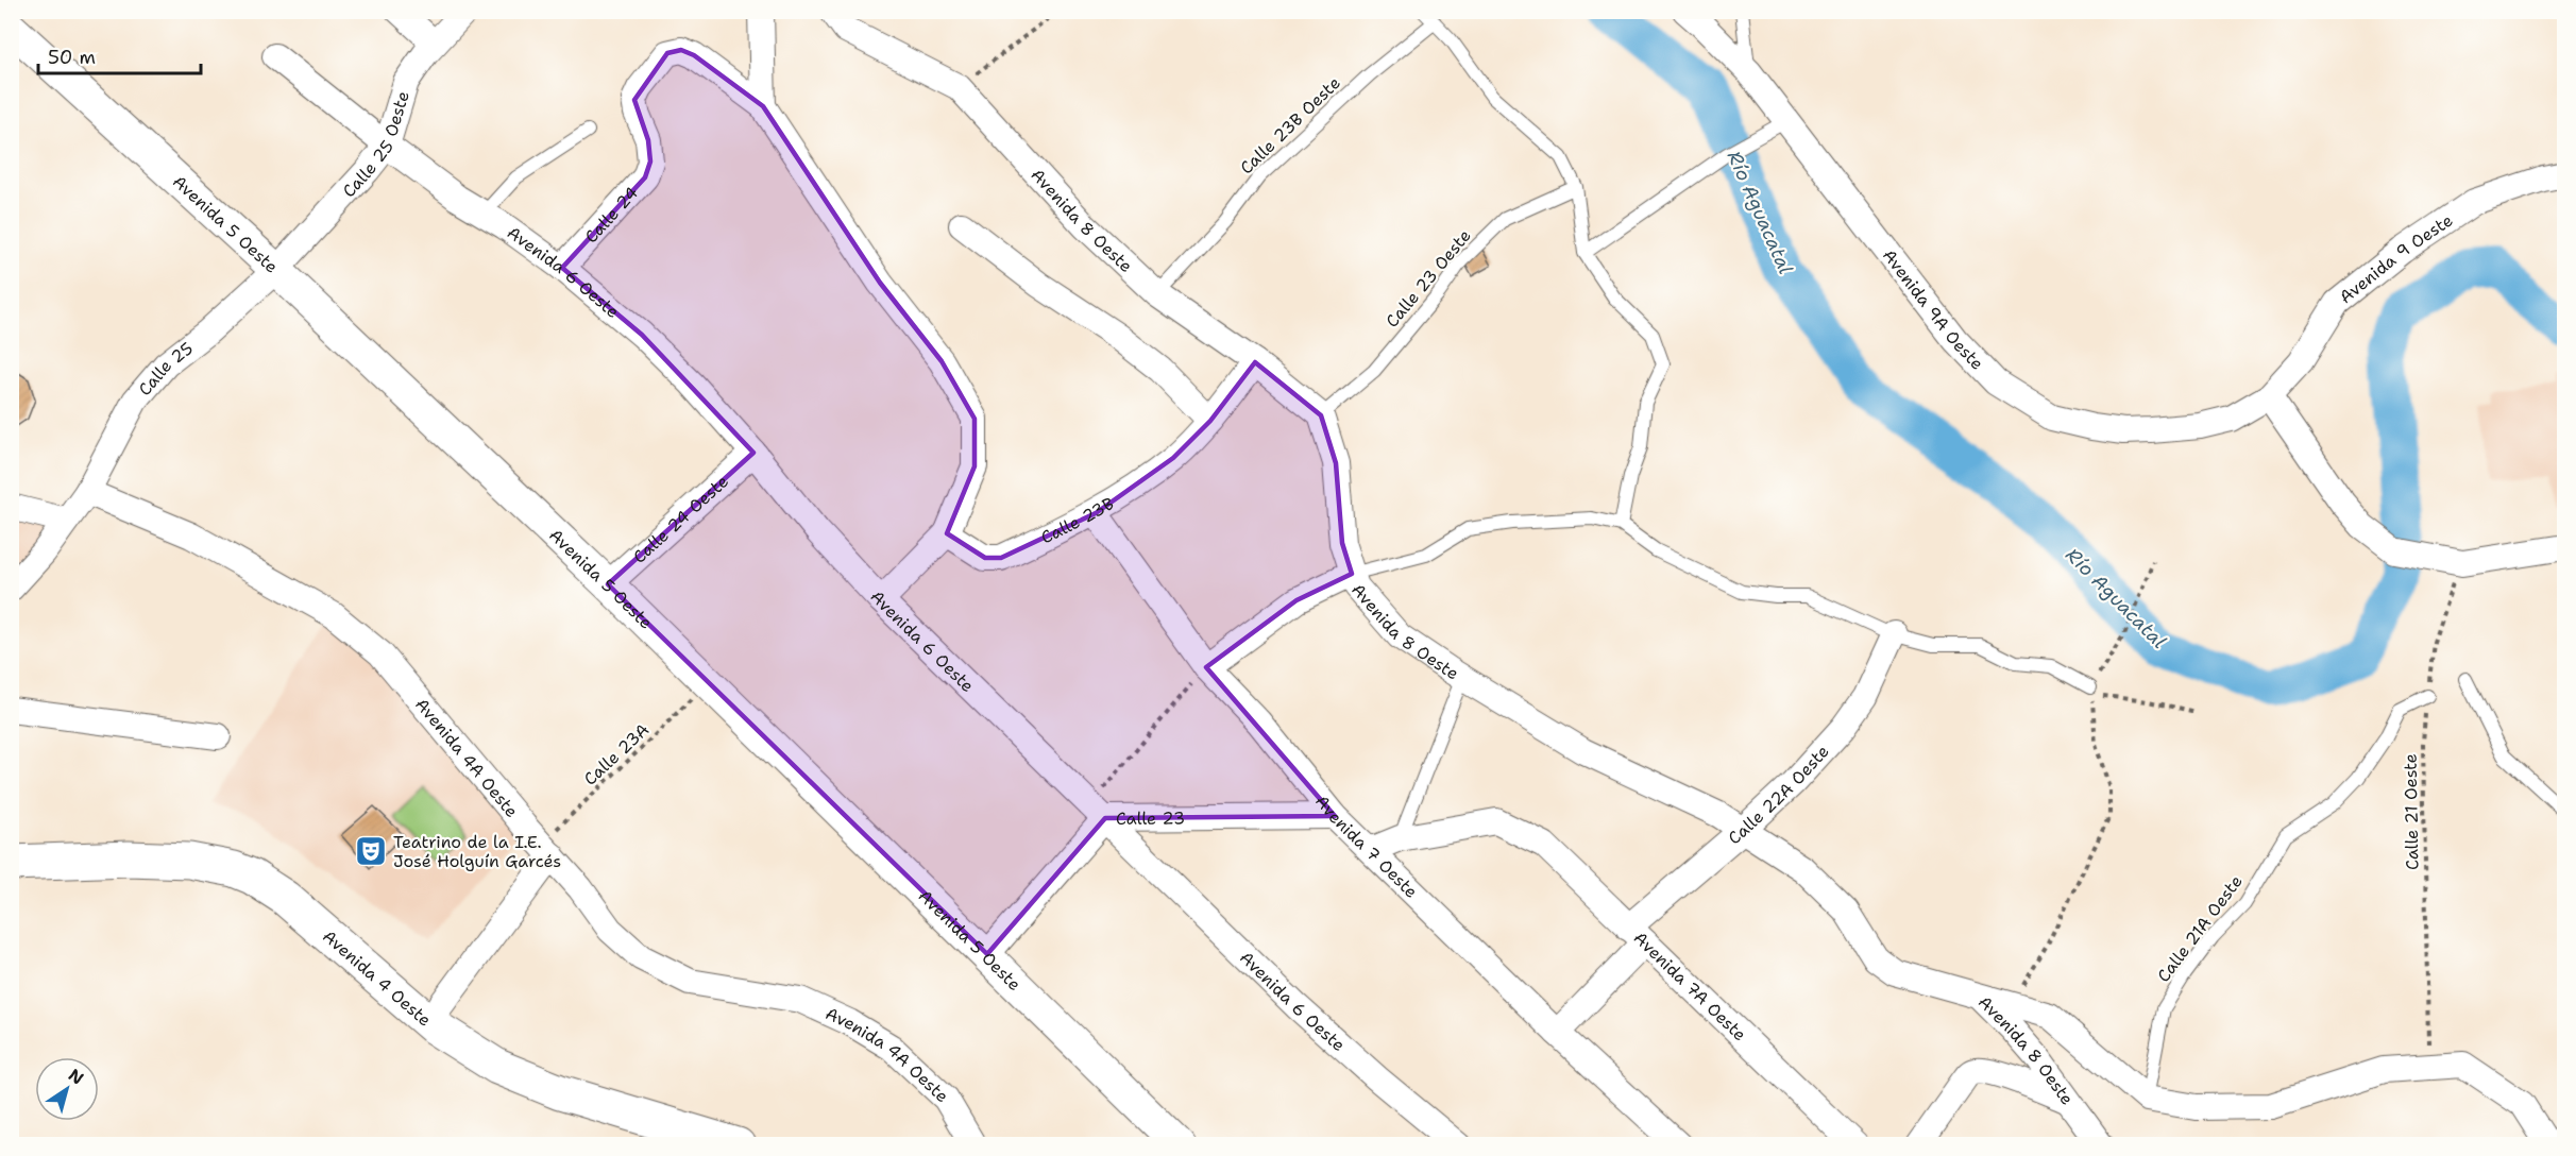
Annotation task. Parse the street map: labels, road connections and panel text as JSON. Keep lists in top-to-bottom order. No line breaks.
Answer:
{"streets":{"main road":["Avenida 4 Oeste"],"street":["Calle 25 Oeste","Calle 24","Avenida 8 Oeste","Avenida 5 Oeste","Avenida 9 Oeste","Avenida 6 Oeste","Avenida 9A Oeste","Calle 25","Calle 24 Oeste","Calle 23B","Avenida 4A Oeste","Calle 22A Oeste","Calle 23","Avenida 7 Oeste","Avenida 7A Oeste"],"lane":["Calle 23B Oeste","Calle 23 Oeste","Calle 21A Oeste"],"path":["Calle 23A","Calle 21 Oeste"]},"crossings":[["Calle 23B Oeste","Avenida 8 Oeste"],["Calle 25 Oeste","Avenida 5 Oeste"],["Calle 25 Oeste","Avenida 6 Oeste"],["Calle 25 Oeste","Calle 25"],["Calle 24","Avenida 6 Oeste"],["Avenida 8 Oeste","Calle 23 Oeste"],["Avenida 8 Oeste","Calle 23B"],["Avenida 8 Oeste","Calle 22A Oeste"],["Avenida 5 Oeste","Calle 25"],["Avenida 5 Oeste","Calle 24 Oeste"],["Avenida 5 Oeste","Calle 23A"],["Avenida 5 Oeste","Calle 23"],["Avenida 9 Oeste","Avenida 9A Oeste"],["Avenida 6 Oeste","Calle 24 Oeste"],["Avenida 6 Oeste","Calle 23"],["Calle 25","Avenida 4A Oeste"],["Calle 23B","Avenida 7 Oeste"],["Calle 23A","Avenida 4A Oeste"],["Calle 22A Oeste","Avenida 7 Oeste"],["Calle 22A Oeste","Avenida 7A Oeste"],["Calle 21 Oeste","Calle 21A Oeste"],["Calle 23","Avenida 7 Oeste"],["Avenida 7 Oeste","Avenida 7A Oeste"]],"water":["Río Aguacatal"],"places":{"theatre":["Teatrino de la I.E. José Holguín Garcés"]},"scale_bar":"50 m","north":"top right"}
